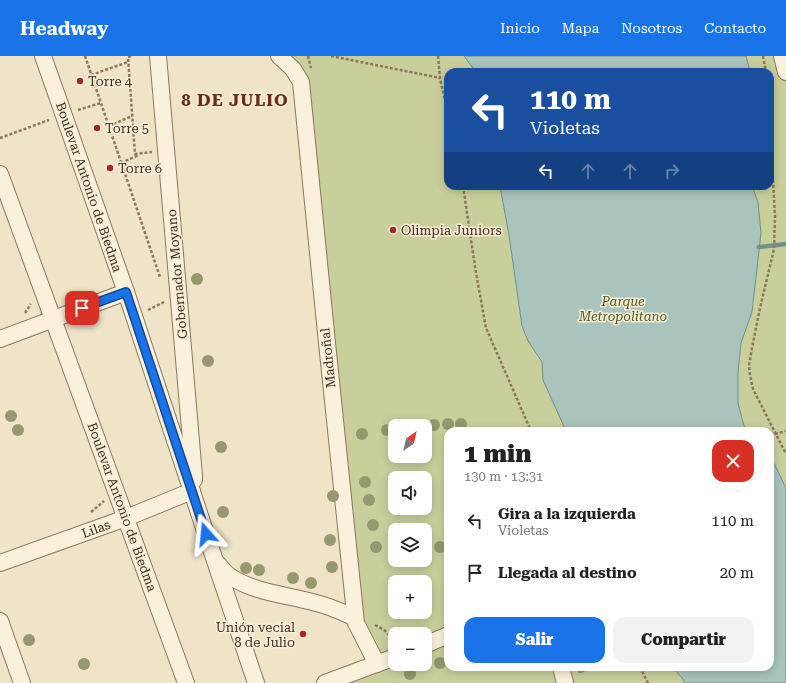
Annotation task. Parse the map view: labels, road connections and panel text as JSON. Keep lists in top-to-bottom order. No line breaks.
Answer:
{"streets":{"street":["Boulevar Antonio de Biedma","Gobernador Moyano","Madroñal","Lilas"]},"crossings":[["Boulevar Antonio de Biedma","Gobernador Moyano"],["Boulevar Antonio de Biedma","Lilas"],["Gobernador Moyano","Lilas"]],"districts":["8 DE JULIO"],"parks":["Parque Metropolitano"],"places":["Torre 4","Torre 5","Torre 6","Olimpia Juniors","Unión vecial 8 de Julio"],"north":"top right","page":{"header":"Headway","nav":["Inicio","Mapa","Nosotros","Contacto"],"turn":["110 m","Violetas"],"map_buttons":["+","−"],"heading":["1 min","130 m · 13:31"],"list":[{"name":"Gira a la izquierda","note":"Violetas","value":"110 m"},{"name":"Llegada al destino","value":"20 m"}],"buttons":["Salir","Compartir"]}}
